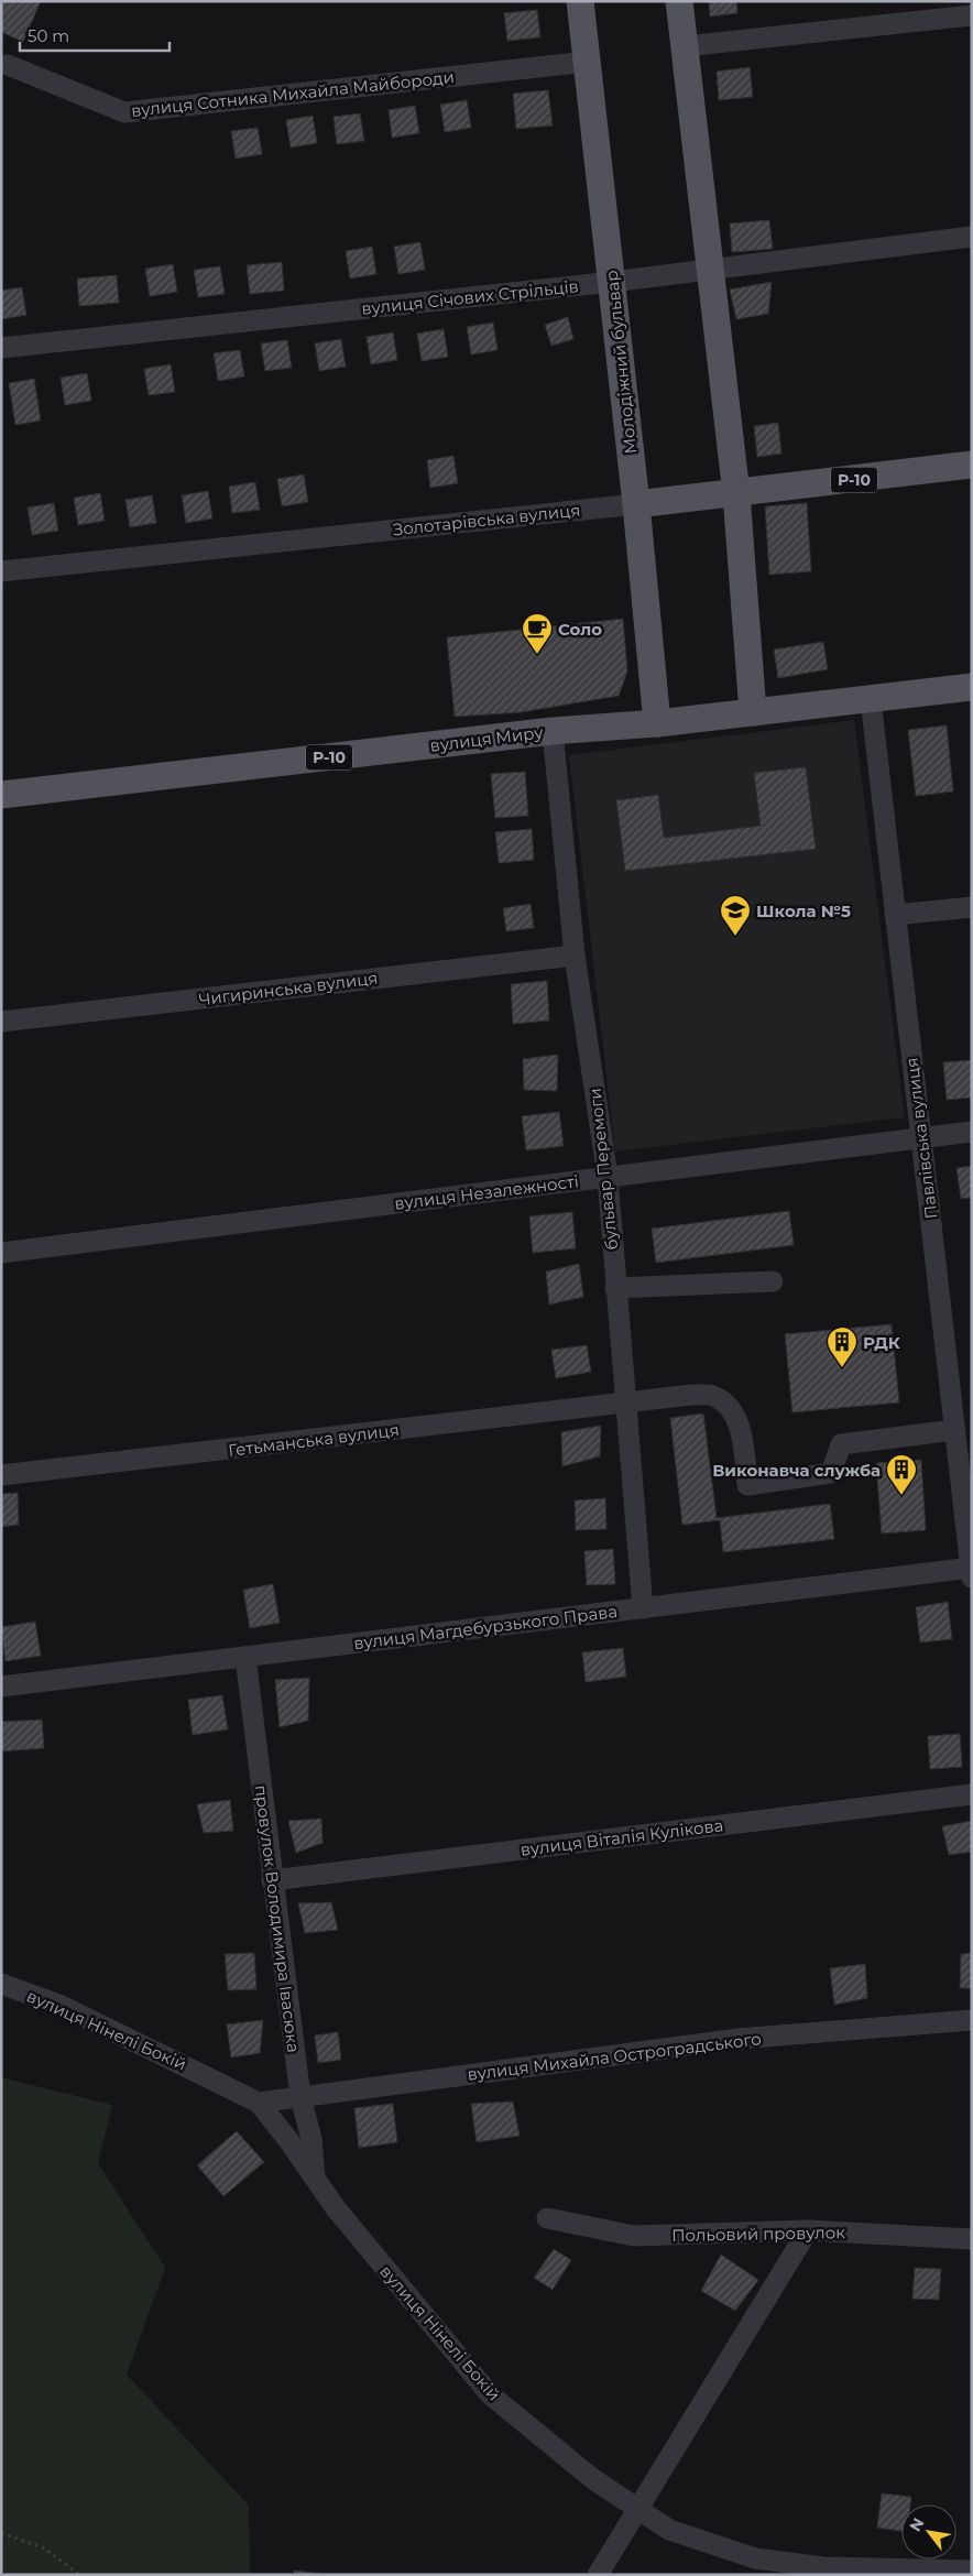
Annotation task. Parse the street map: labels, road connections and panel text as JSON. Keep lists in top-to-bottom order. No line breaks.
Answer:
{"streets":{"main road":["Молодіжний бульвар","Р-10","Золотарівська вулиця","вулиця Миру"],"street":["вулиця Сотника Михайла Майбороди","вулиця Січових Стрільців","Чигиринська вулиця","Павлівська вулиця","бульвар Перемоги","вулиця Незалежності","Гетьманська вулиця","вулиця Магдебурзького Права","вулиця Віталія Кулікова","провулок Володимира Івасюка","вулиця Нінелі Бокій","вулиця Михайла Остроградського","Польовий провулок"]},"crossings":[["вулиця Сотника Михайла Майбороди","Молодіжний бульвар"],["вулиця Січових Стрільців","Молодіжний бульвар"],["Молодіжний бульвар","Золотарівська вулиця"],["Молодіжний бульвар","вулиця Миру"],["вулиця Миру","Павлівська вулиця"],["вулиця Миру","бульвар Перемоги"],["Чигиринська вулиця","бульвар Перемоги"],["Павлівська вулиця","вулиця Незалежності"],["Павлівська вулиця","Гетьманська вулиця"],["Павлівська вулиця","вулиця Магдебурзького Права"],["бульвар Перемоги","вулиця Незалежності"],["бульвар Перемоги","Гетьманська вулиця"],["бульвар Перемоги","вулиця Магдебурзького Права"],["вулиця Магдебурзького Права","провулок Володимира Івасюка"],["вулиця Віталія Кулікова","провулок Володимира Івасюка"],["провулок Володимира Івасюка","вулиця Нінелі Бокій"],["провулок Володимира Івасюка","вулиця Михайла Остроградського"],["вулиця Нінелі Бокій","вулиця Михайла Остроградського"]],"places":{"cafe":["Соло"],"school or university":["Школа №5"],"building":["РДК","Виконавча служба"]},"scale_bar":"50 m","north":"top left"}
